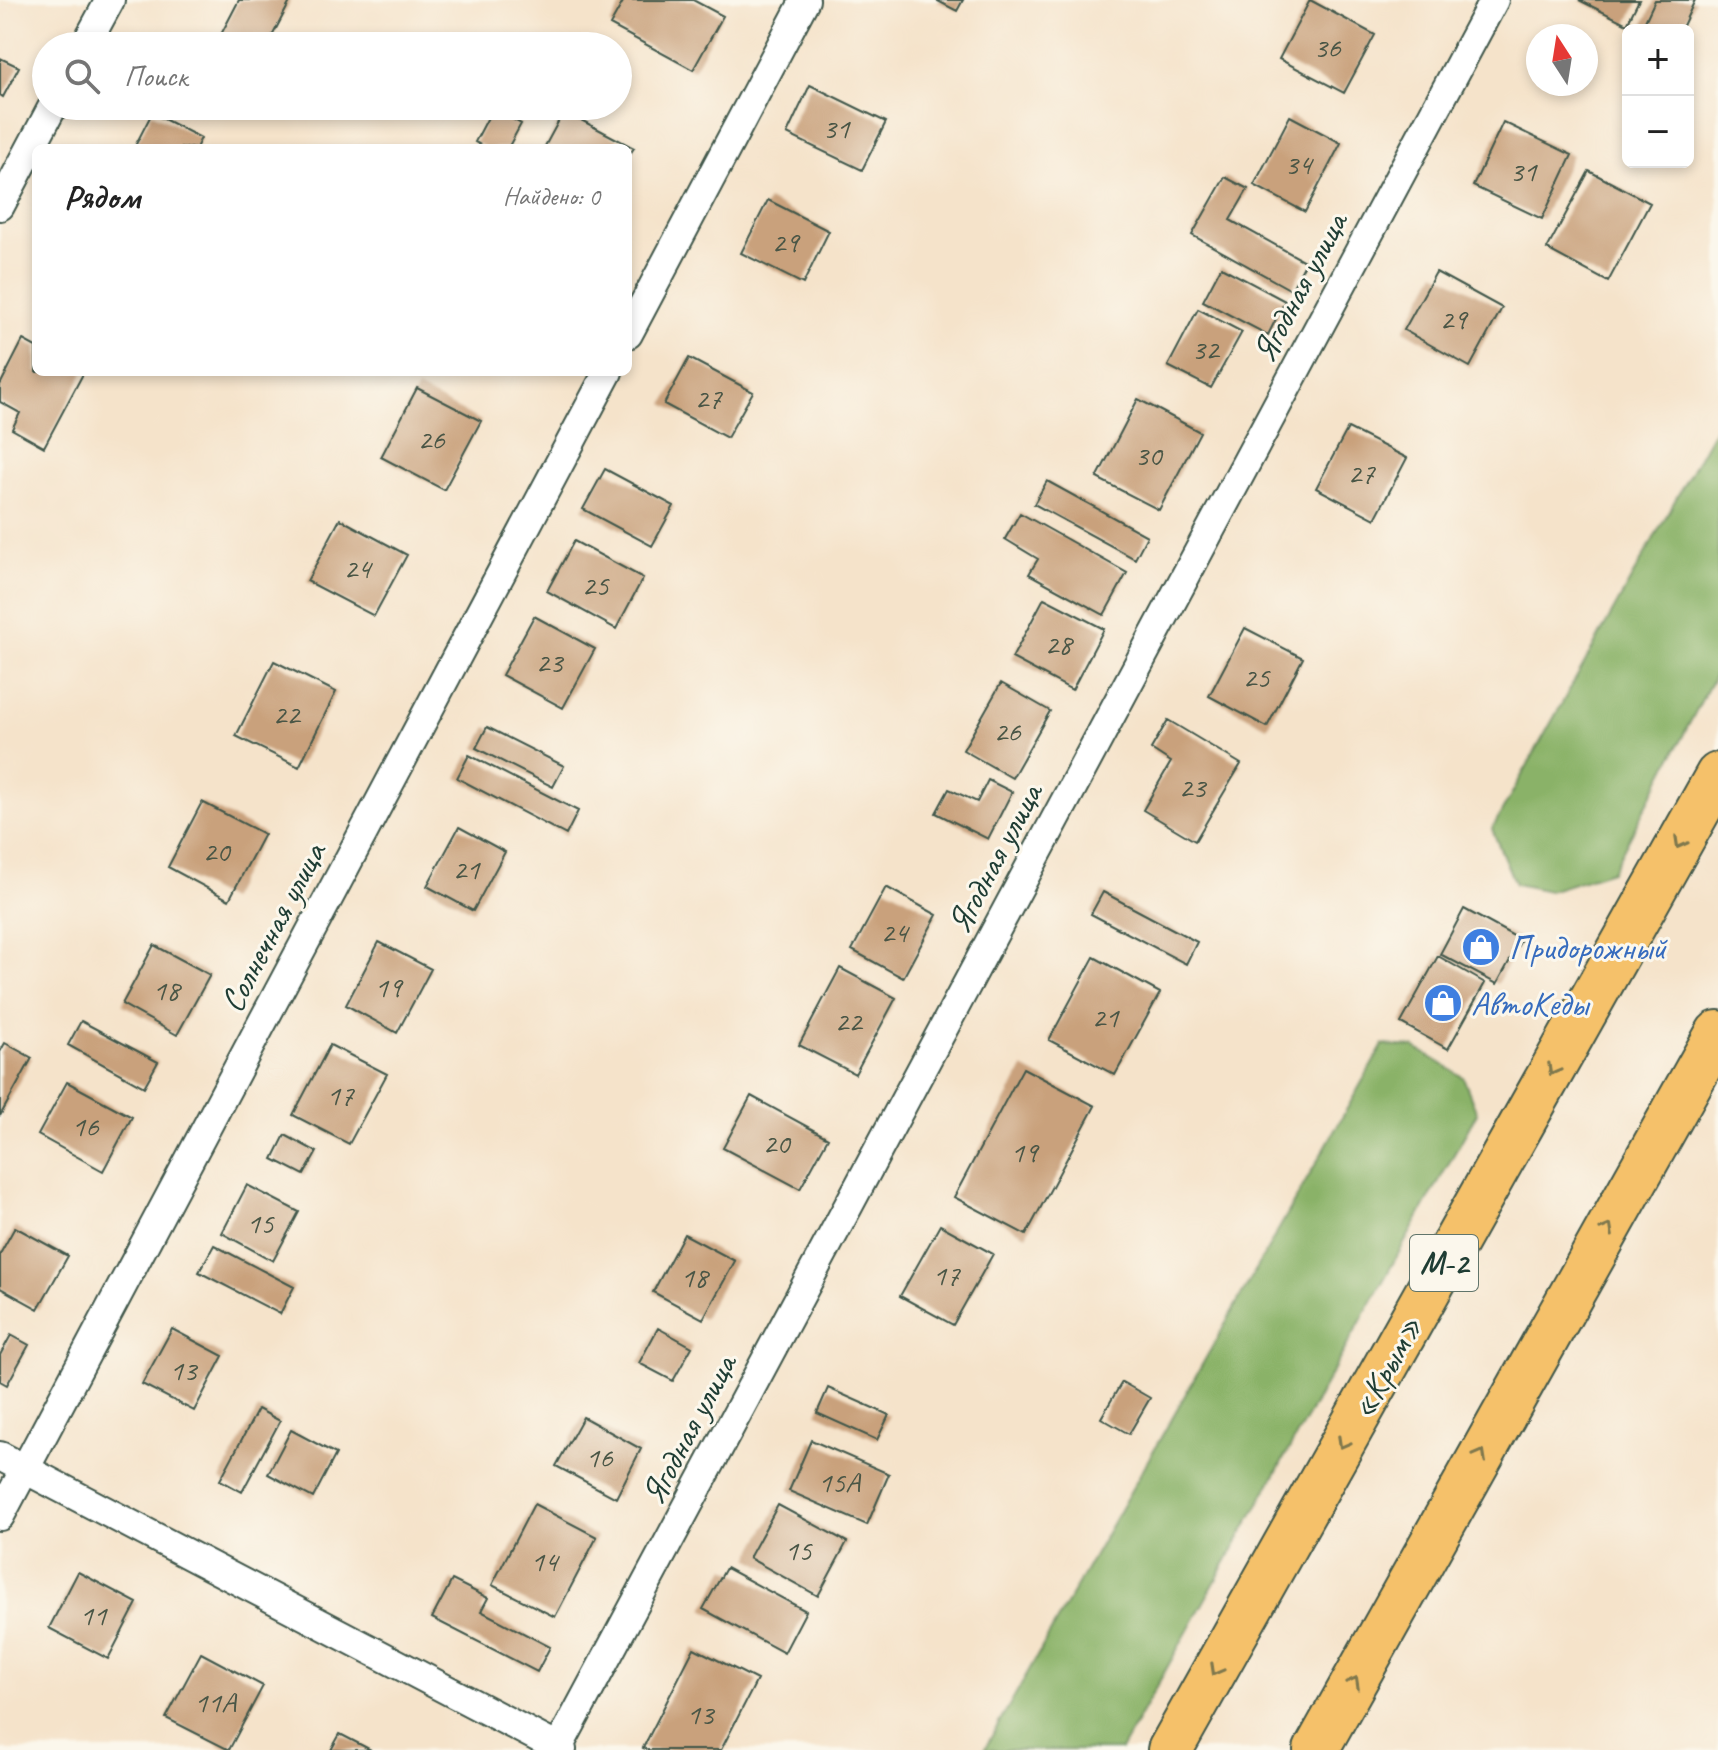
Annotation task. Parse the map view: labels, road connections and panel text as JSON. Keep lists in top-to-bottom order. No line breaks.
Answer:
{"streets":{"main road":["М-2","«Крым»"],"street":["Ягодная улица","Солнечная улица"]},"places":{"shop":["Придорожный","АвтоКеды"]},"house_numbers":["36","31","34","31","29","29","32","27","26","30","27","24","25","28","23","25","22","26","23","20","21","24","19","18","21","22","17","16","20","19","15","17","18","13","16","15А","15","14","11","11А","13"],"north":"top","page":{"map_buttons":["+","−"],"search":"Поиск","heading":["Рядом","Найдено: 0"]}}
